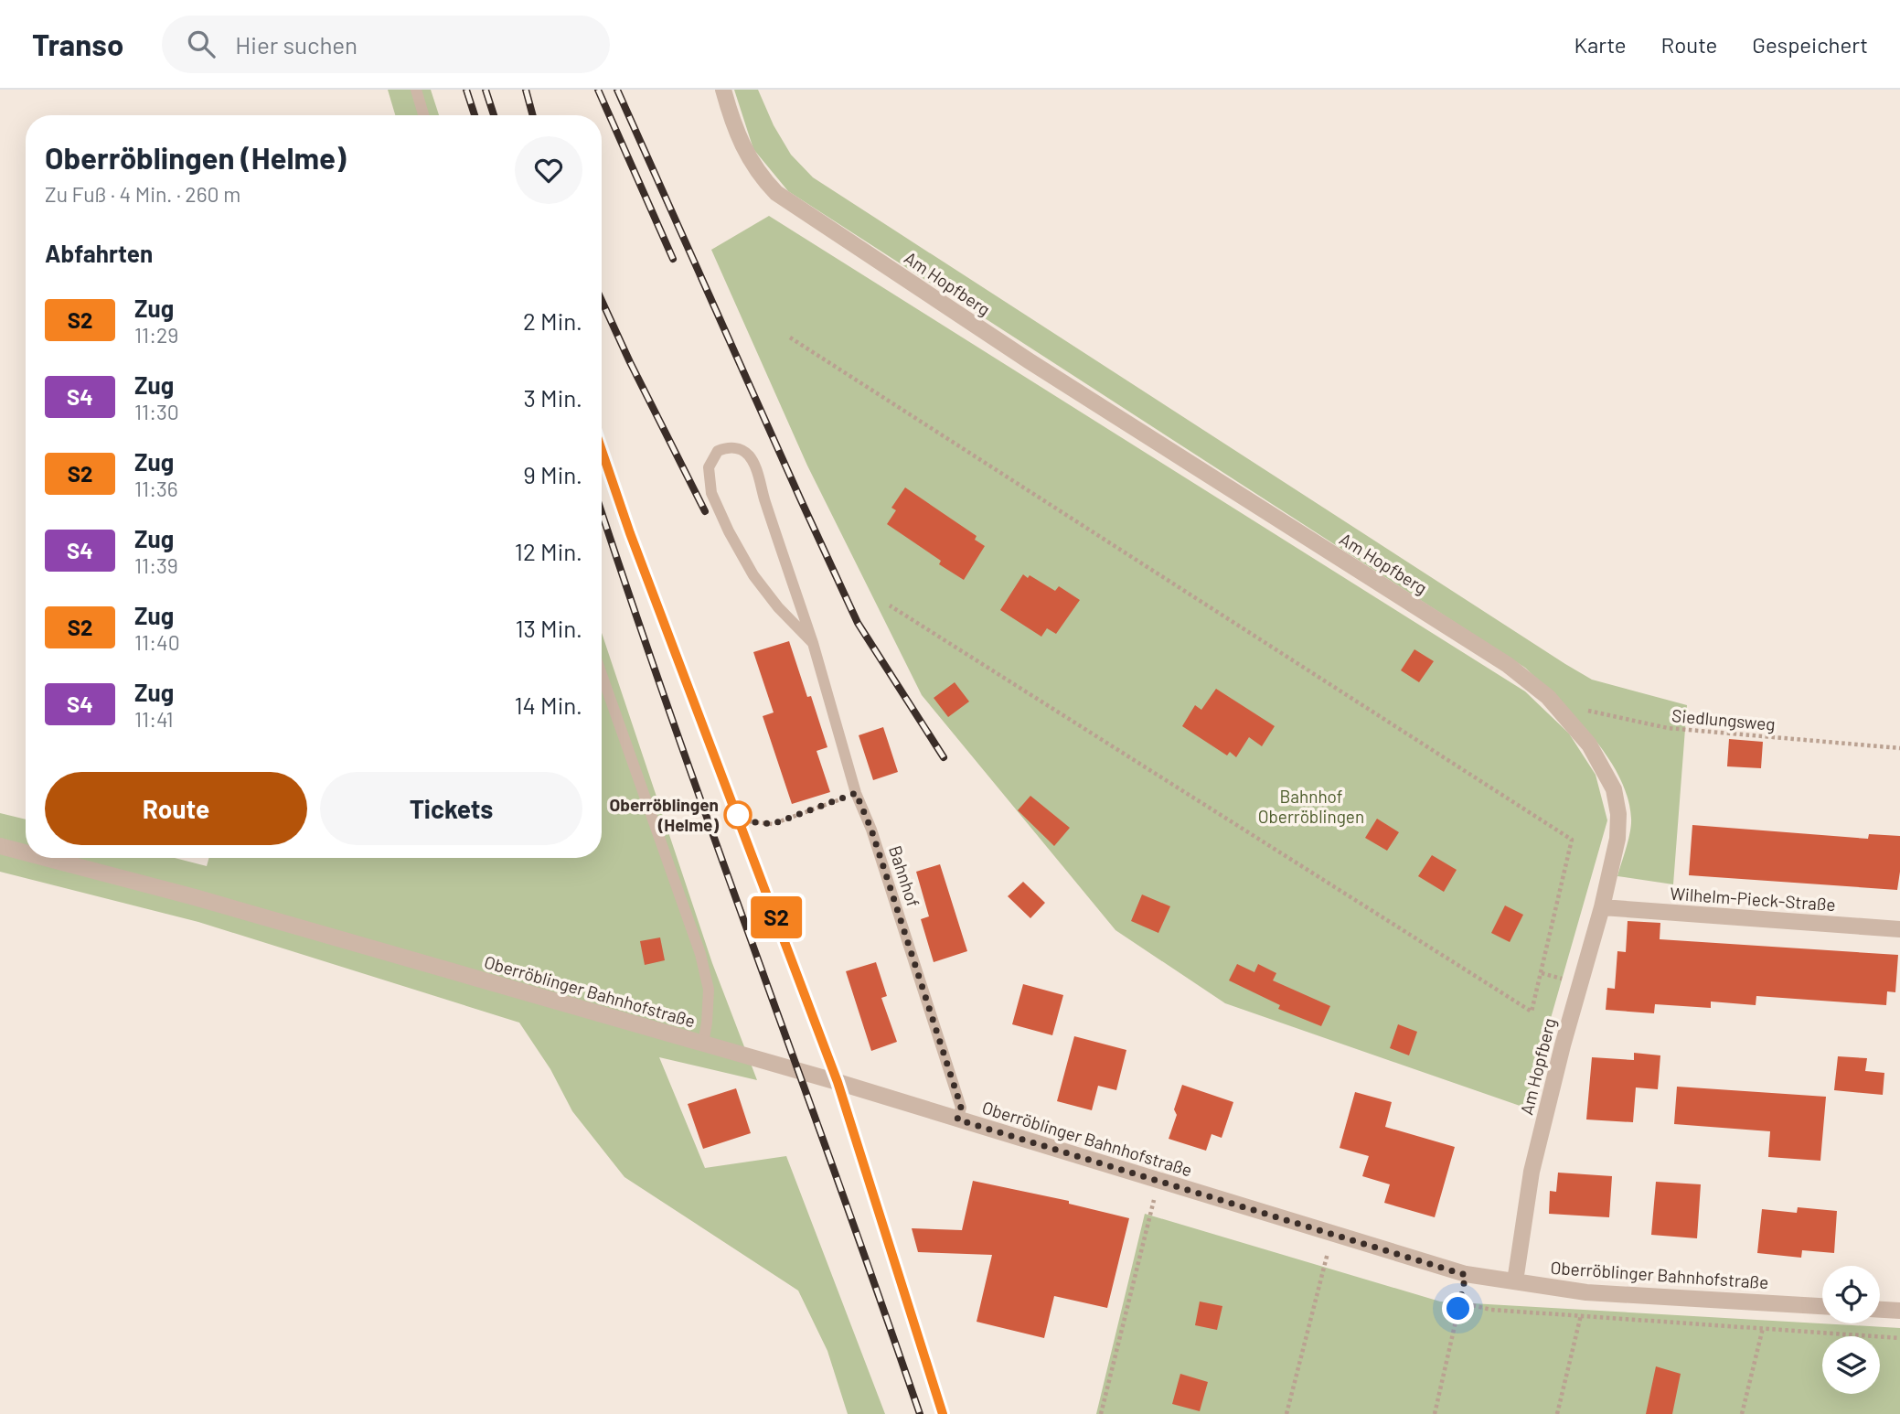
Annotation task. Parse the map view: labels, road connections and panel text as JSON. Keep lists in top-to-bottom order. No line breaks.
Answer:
{"streets":{"street":["Am Hopfberg","Wilhelm-Pieck-Straße","Oberröblinger Bahnhofstraße"],"lane":["Bahnhof"],"path":["Siedlungsweg"]},"crossings":[["Am Hopfberg","Wilhelm-Pieck-Straße"],["Am Hopfberg","Oberröblinger Bahnhofstraße"],["Bahnhof","Oberröblinger Bahnhofstraße"]],"parks":["Bahnhof Oberröblingen"],"places":["Oberröblingen (Helme)"],"page":{"header":"Transo","search":"Hier suchen","nav":["Karte","Route","Gespeichert"],"on_map":"S2","heading":[["Oberröblingen (Helme)","Zu Fuß · 4 Min. · 260 m"],"Abfahrten"],"list":[{"mark":"S2","name":"Zug","note":"11:29","value":"2 Min."},{"mark":"S4","name":"Zug","note":"11:30","value":"3 Min."},{"mark":"S2","name":"Zug","note":"11:36","value":"9 Min."},{"mark":"S4","name":"Zug","note":"11:39","value":"12 Min."},{"mark":"S2","name":"Zug","note":"11:40","value":"13 Min."},{"mark":"S4","name":"Zug","note":"11:41","value":"14 Min."}],"buttons":["Route","Tickets"]}}
